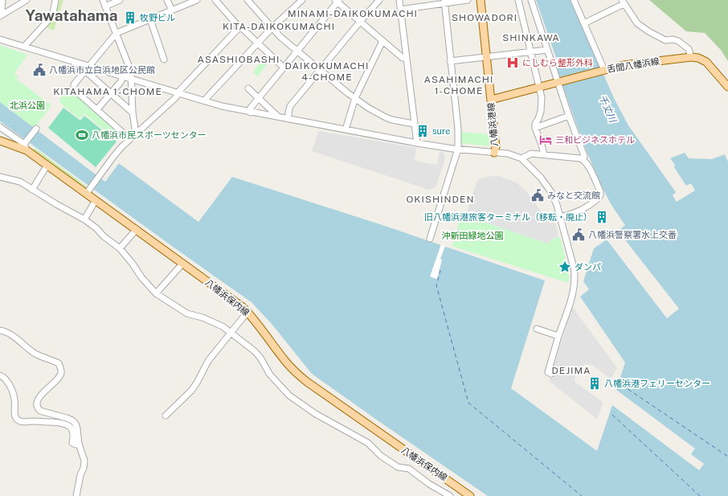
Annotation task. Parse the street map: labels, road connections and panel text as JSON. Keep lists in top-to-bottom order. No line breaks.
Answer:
{"streets":{"main road":["舌間八幡浜線","八幡浜港線","八幡浜保内線"]},"crossings":[["舌間八幡浜線","八幡浜港線"]],"districts":["MINAMI-DAIKOKUMACHI","Yawatahama","SHOWADORI","KITA-DAIKOKUMACHI","SHINKAWA","ASASHIOBASHI","DAIKOKUMACHI 4-CHOME","ASAHIMACHI 1-CHOME","KITAHAMA 1-CHOME","OKISHINDEN","DEJIMA"],"water":["千丈川"],"parks":["北浜公園","沖新田緑地公園"],"places":{"building":["牧野ビル","sure","旧八幡浜港旅客ターミナル（移転・廃止）","八幡浜港フェリーセンター"],"hospital":["にしむら整形外科"],"public building":["八幡浜市立白浜地区公民館","みなと交流館","八幡浜警察署水上交番"],"sports":["八幡浜市民スポーツセンター"],"hotel":["三和ビジネスホテル"],"place":["ダンパ"]}}
